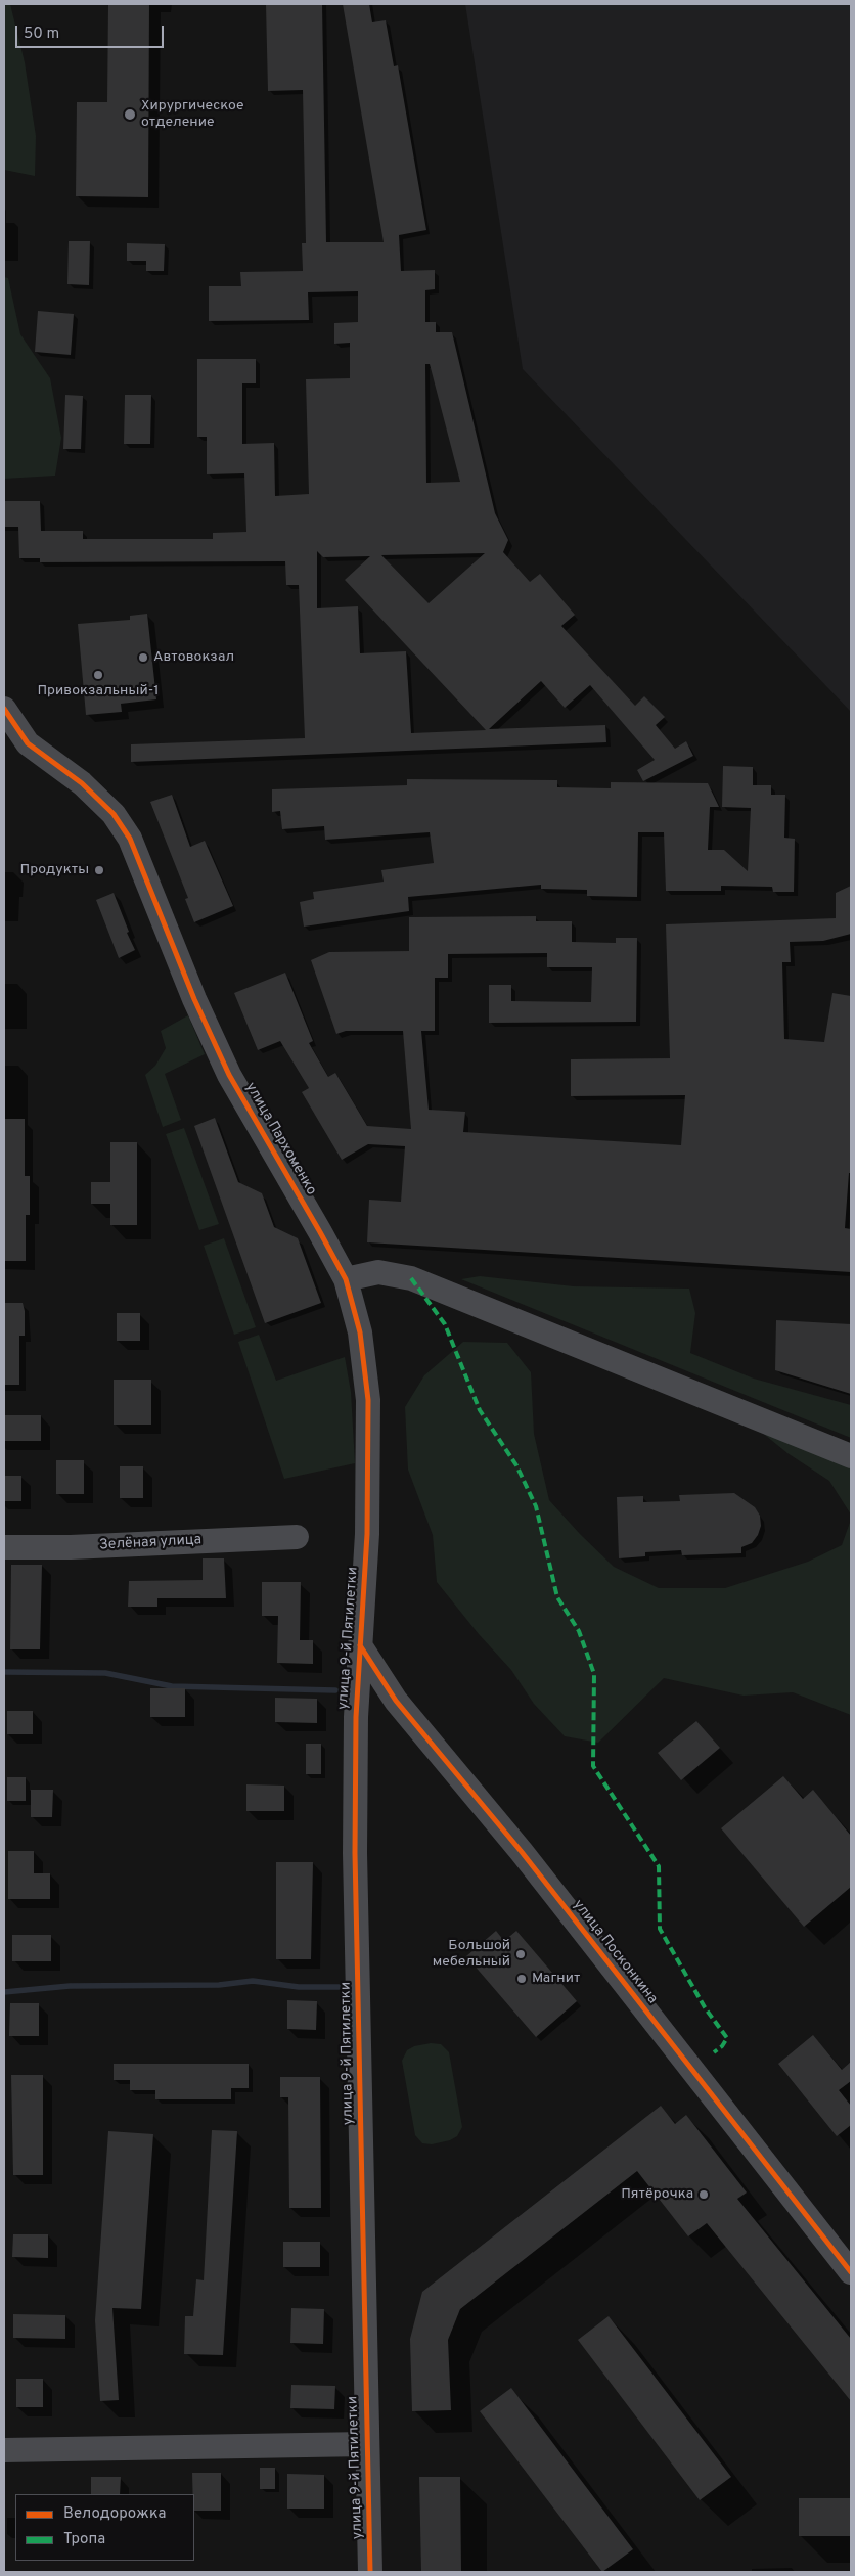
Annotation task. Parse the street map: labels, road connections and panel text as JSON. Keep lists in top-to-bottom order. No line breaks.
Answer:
{"streets":{"street":["улица Пархоменко","Зелёная улица","улица 9-й Пятилетки","улица Посконкина"]},"crossings":[["улица Пархоменко","улица 9-й Пятилетки"],["улица 9-й Пятилетки","улица Посконкина"]],"places":["Хирургическое отделение","Автовокзал","Привокзальный-1","Продукты","Большой мебельный","Магнит","Пятёрочка"],"legend":["Велодорожка","Тропа"],"scale_bar":"50 m"}
